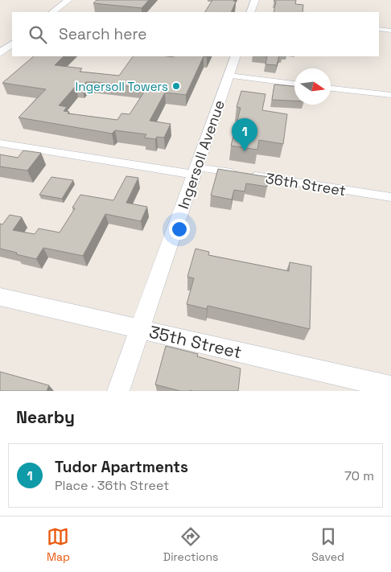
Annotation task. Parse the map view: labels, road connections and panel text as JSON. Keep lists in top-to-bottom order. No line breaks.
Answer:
{"streets":{"main road":["Ingersoll Avenue","35th Street"],"street":["36th Street"]},"crossings":[["Ingersoll Avenue","36th Street"],["Ingersoll Avenue","35th Street"]],"places":["Ingersoll Towers"],"north":"right","page":{"search":"Search here","pins":"1","heading":"Nearby","list":[{"mark":"1","name":"Tudor Apartments","note":"Place · 36th Street","value":"70 m"}],"nav":["Map","Directions","Saved"]}}
